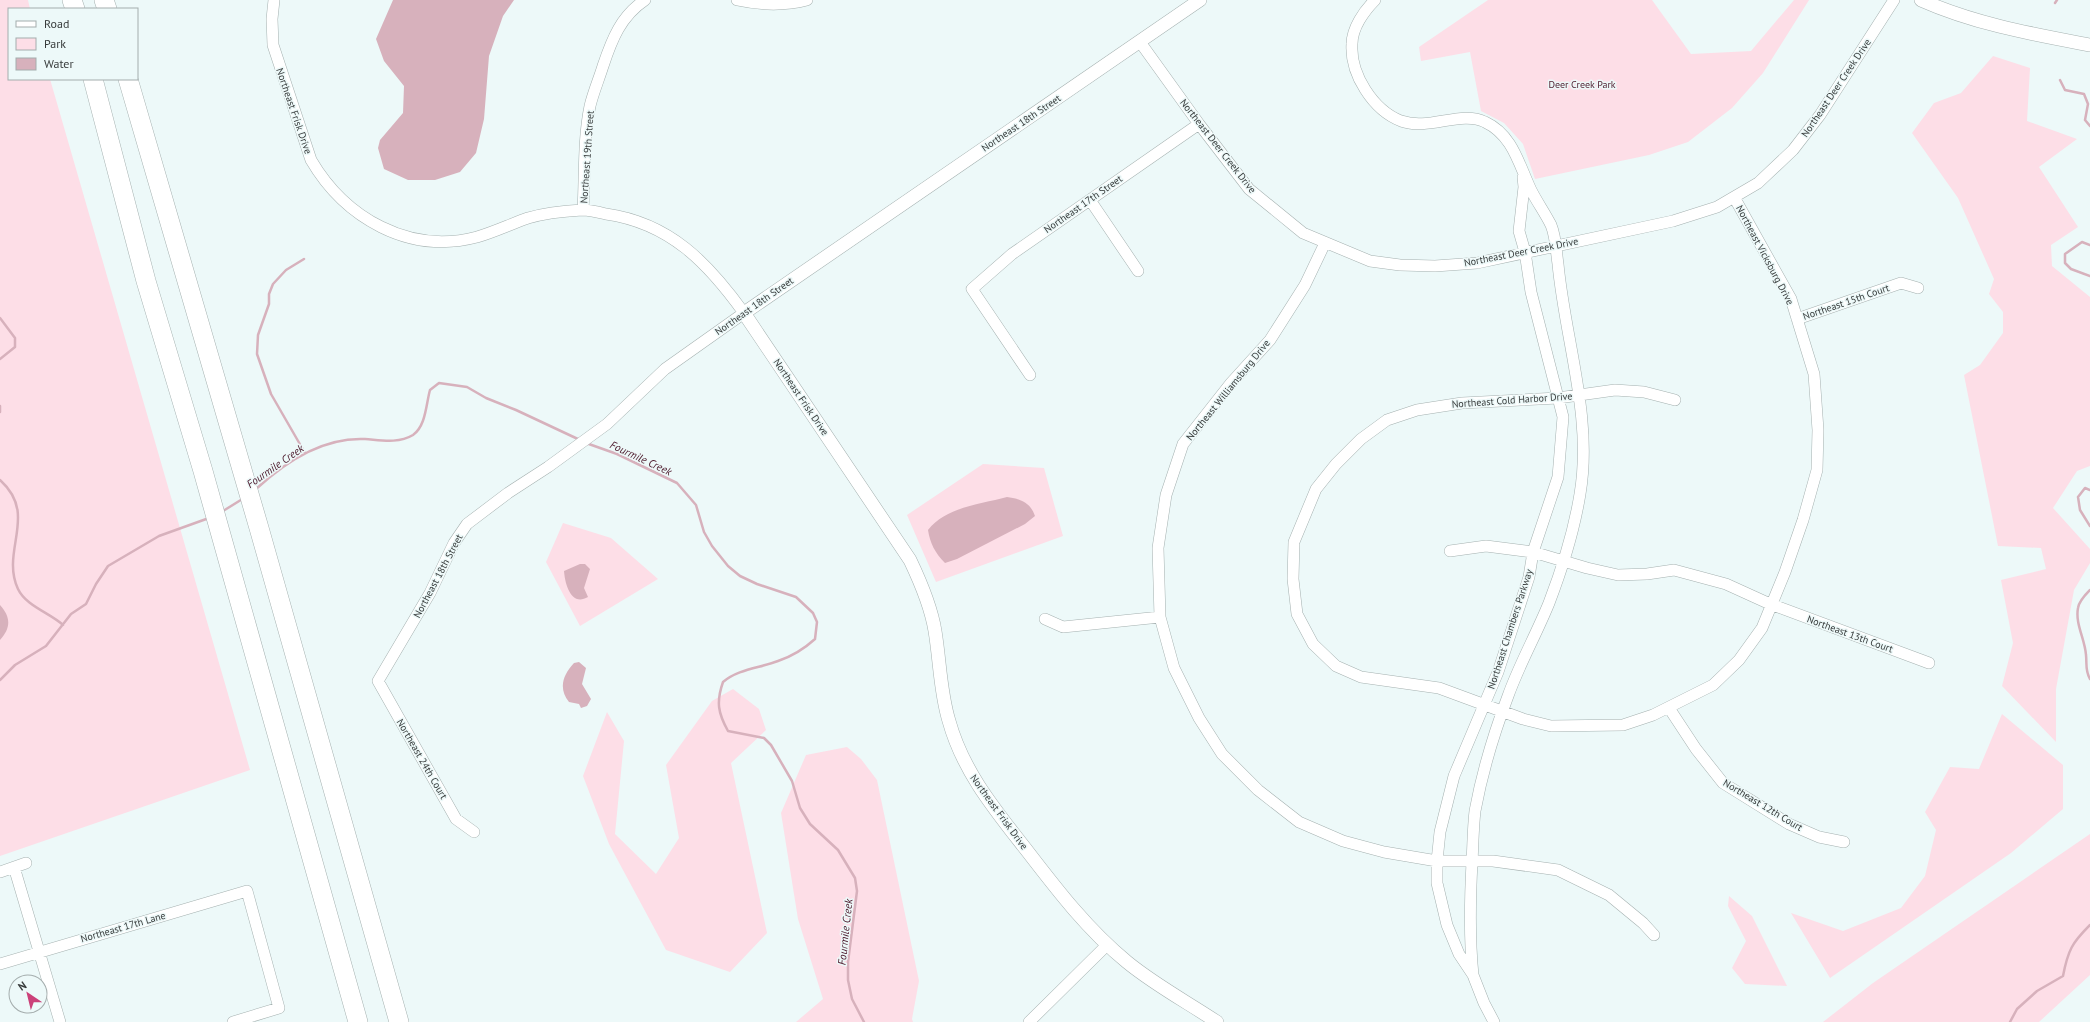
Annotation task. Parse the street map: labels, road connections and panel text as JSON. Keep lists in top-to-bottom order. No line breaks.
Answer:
{"streets":{"street":["Northeast Deer Creek Drive","Northeast Frisk Drive","Northeast 18th Street","Northeast 19th Street","Northeast 17th Street","Northeast Vicksburg Drive","Northeast 15th Court","Northeast Williamsburg Drive","Northeast Cold Harbor Drive","Northeast Chambers Parkway","Northeast 13th Court","Northeast 24th Court","Northeast 12th Court","Northeast 17th Lane"]},"crossings":[["Northeast Deer Creek Drive","Northeast 18th Street"],["Northeast Deer Creek Drive","Northeast 17th Street"],["Northeast Deer Creek Drive","Northeast Vicksburg Drive"],["Northeast Deer Creek Drive","Northeast Williamsburg Drive"],["Northeast Deer Creek Drive","Northeast Chambers Parkway"],["Northeast Frisk Drive","Northeast 18th Street"],["Northeast Frisk Drive","Northeast 19th Street"],["Northeast 18th Street","Northeast 24th Court"],["Northeast Vicksburg Drive","Northeast 15th Court"],["Northeast Vicksburg Drive","Northeast Cold Harbor Drive"],["Northeast Vicksburg Drive","Northeast Chambers Parkway"],["Northeast Vicksburg Drive","Northeast 13th Court"],["Northeast Vicksburg Drive","Northeast 12th Court"],["Northeast Williamsburg Drive","Northeast Chambers Parkway"],["Northeast Cold Harbor Drive","Northeast Chambers Parkway"],["Northeast Chambers Parkway","Northeast 13th Court"]],"water":["Fourmile Creek"],"parks":["Deer Creek Park"],"legend":["Road","Park","Water"],"north":"top left"}
